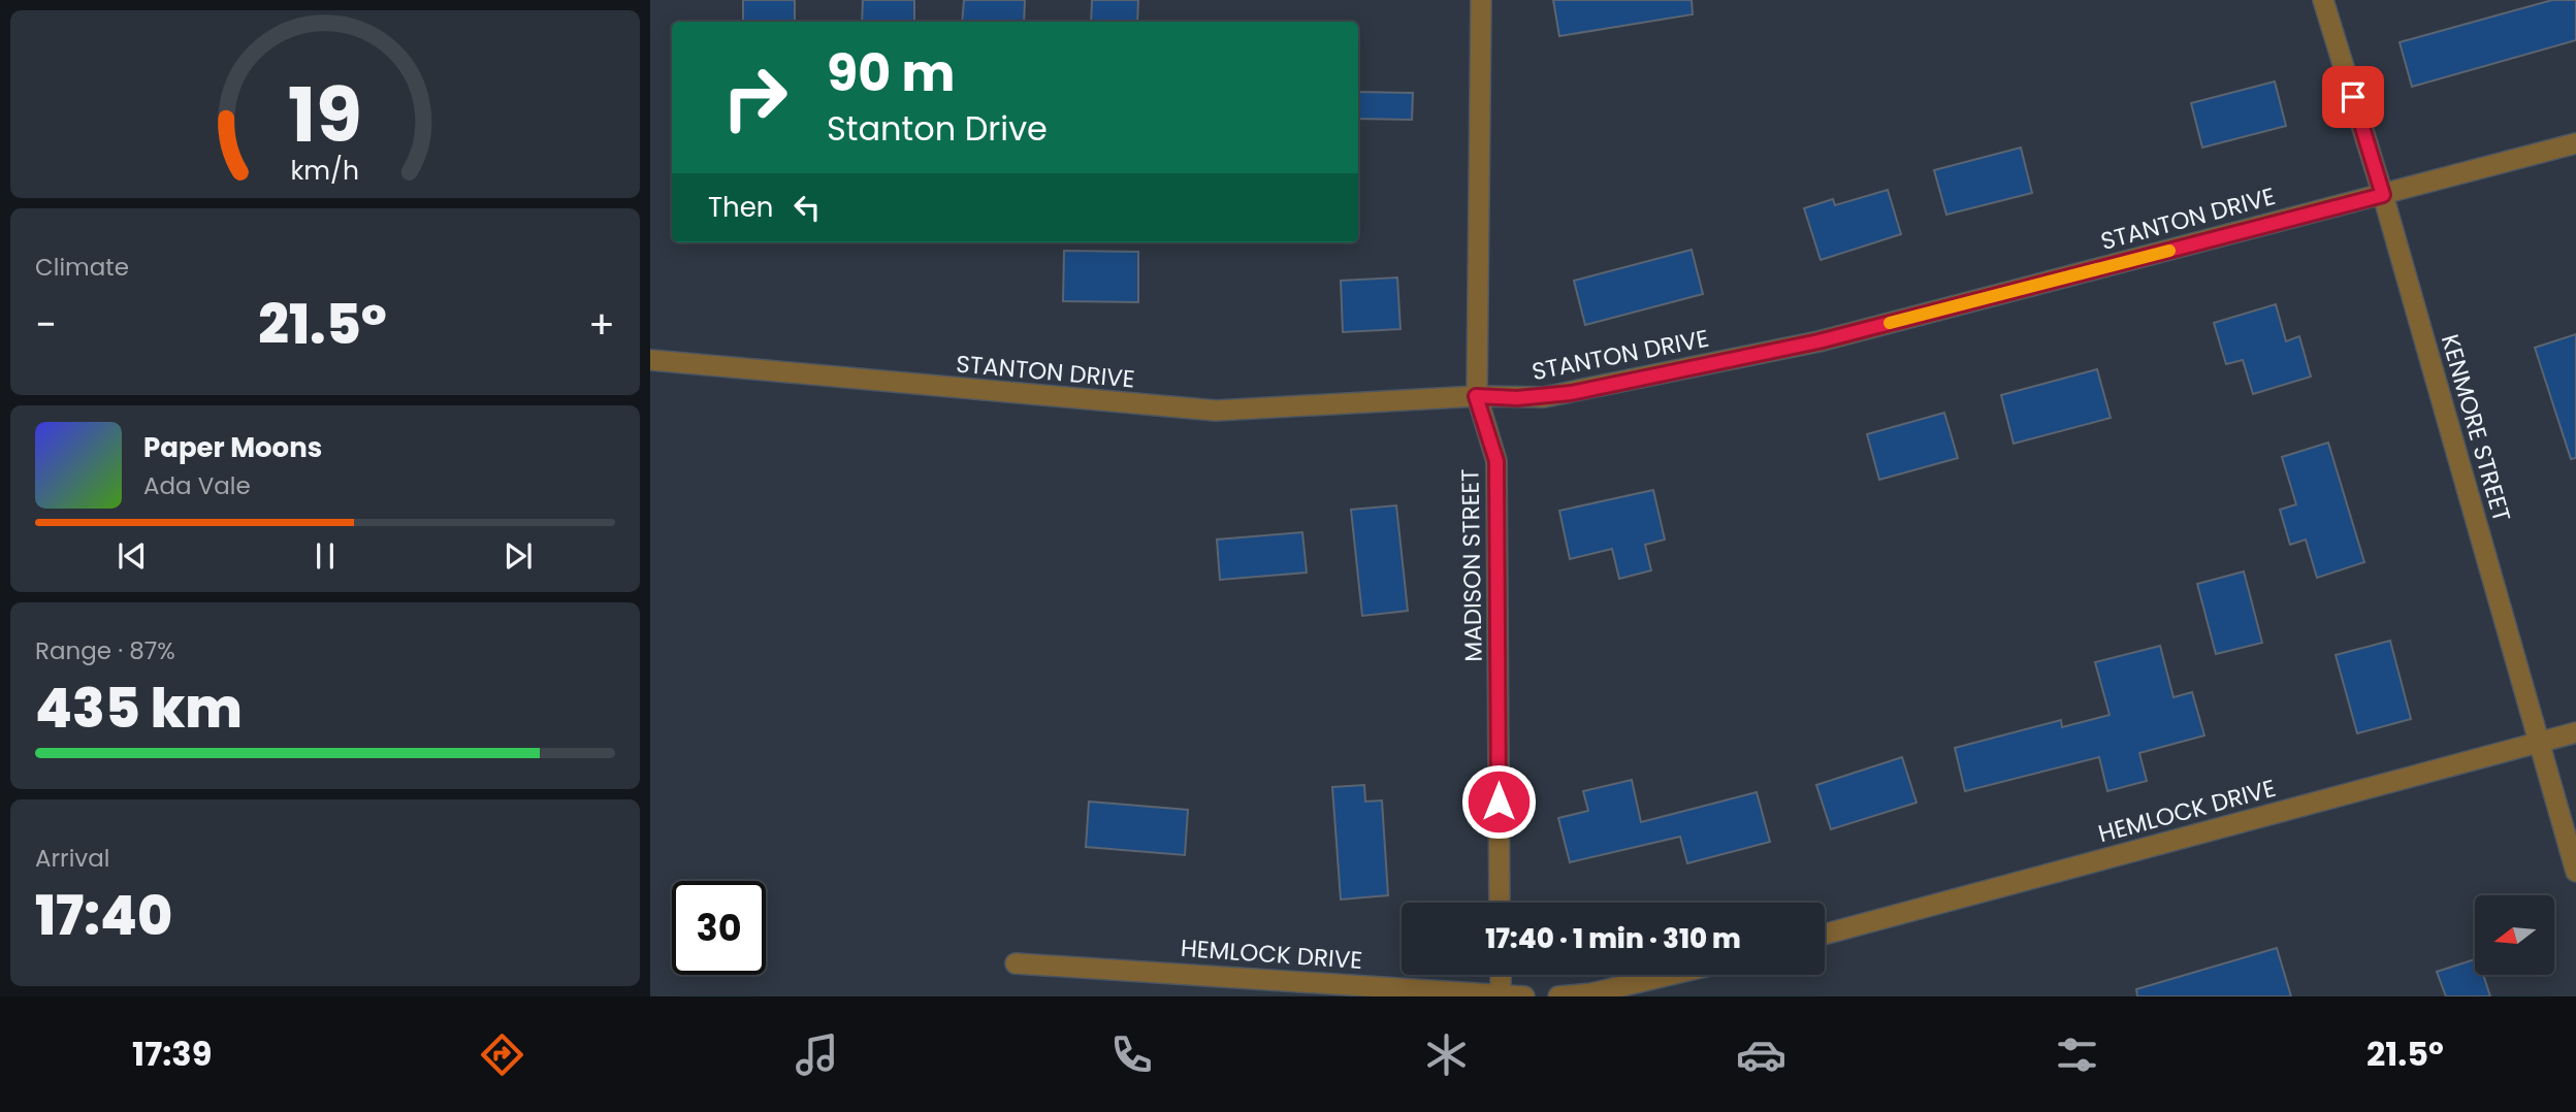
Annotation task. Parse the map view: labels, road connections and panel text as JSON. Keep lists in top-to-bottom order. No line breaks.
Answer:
{"streets":{"street":["STANTON DRIVE","KENMORE STREET","MADISON STREET","HEMLOCK DRIVE"]},"crossings":[["STANTON DRIVE","KENMORE STREET"],["STANTON DRIVE","MADISON STREET"],["KENMORE STREET","HEMLOCK DRIVE"]],"north":"left","page":{"turn":["90 m","Stanton Drive"],"then":"Then","tile":["Climate",["Range · 87%","435 km"],["Arrival","17:40"]],"heat":["−","21.5°","+"],"song":["Paper Moons","Ada Vale"],"limit":"30","trip":"17:40 · 1 min · 310 m","tabs":["17:39","21.5°"],"gauge":["19","km/h"]}}
